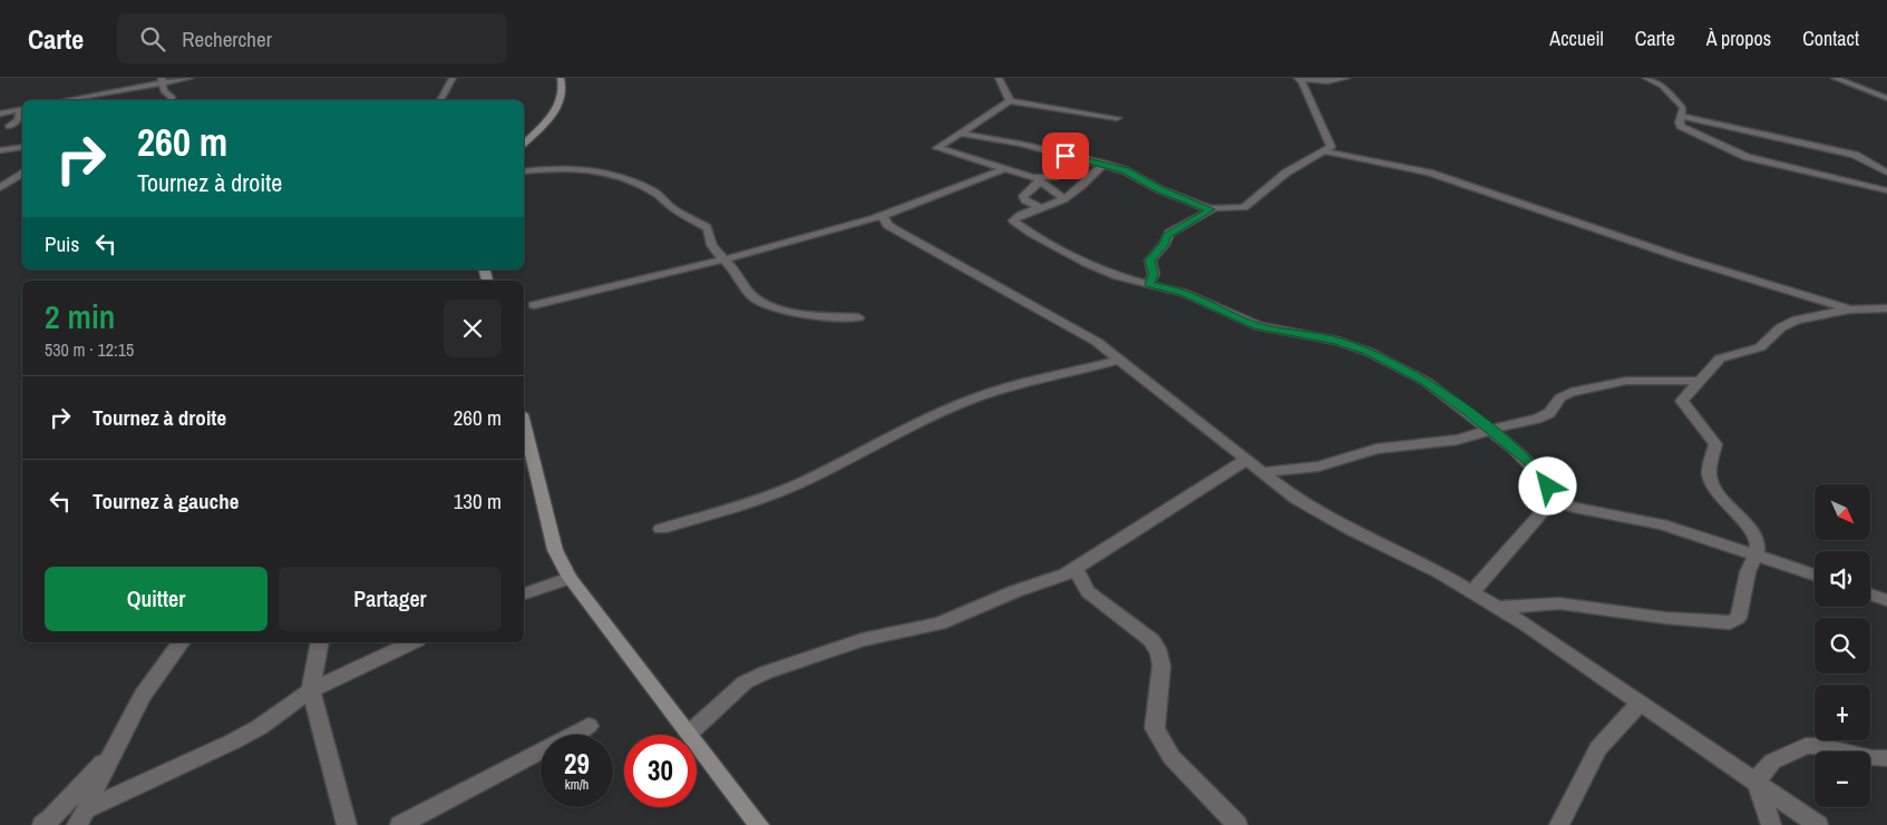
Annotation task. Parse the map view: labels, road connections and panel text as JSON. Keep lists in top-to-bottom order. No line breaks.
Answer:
{"north":"bottom right","page":{"header":"Carte","search":"Rechercher","nav":["Accueil","Carte","À propos","Contact"],"turn":["260 m","Tournez à droite"],"then":"Puis","heading":["2 min","530 m · 12:15"],"list":[{"name":"Tournez à droite","value":"260 m"},{"name":"Tournez à gauche","value":"130 m"}],"map_buttons":["+","−"],"buttons":["Quitter","Partager"],"speed":"29 km/h","limit":"30"}}
